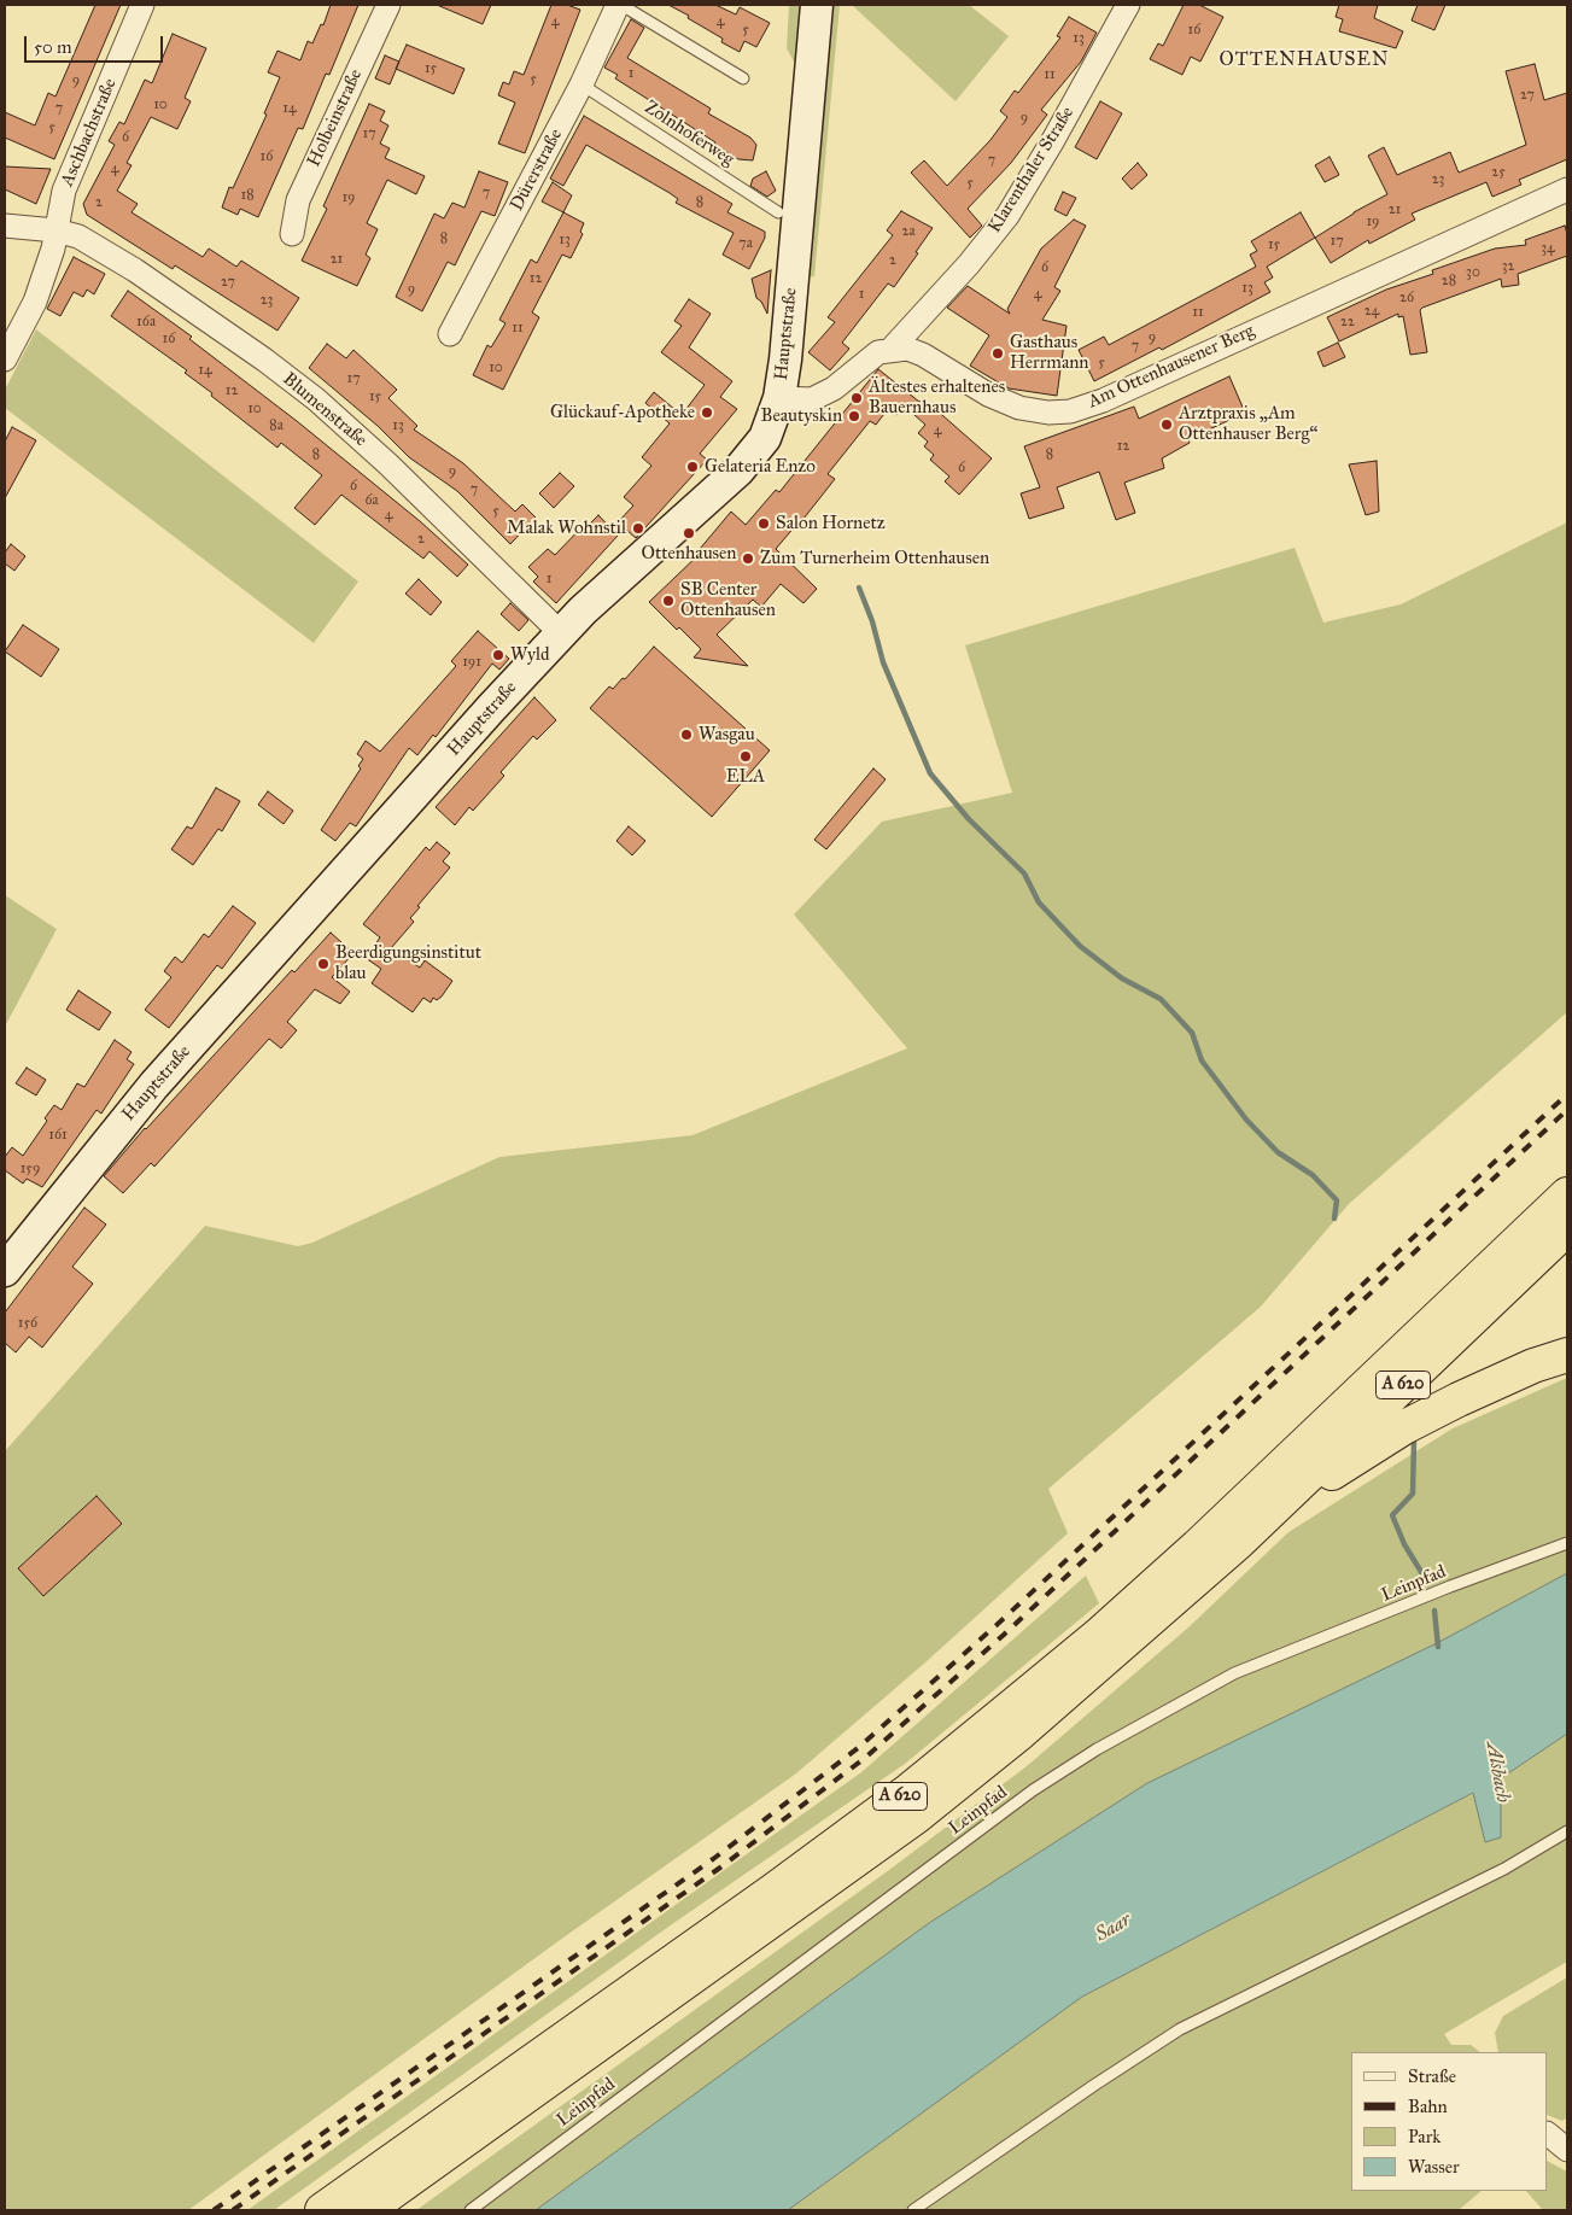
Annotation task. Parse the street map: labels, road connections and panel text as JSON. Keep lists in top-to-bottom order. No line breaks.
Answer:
{"streets":{"highway":["A 620"],"main road":["Hauptstraße"],"street":["Holbeinstraße","Aschbachstraße","Dürerstraße","Klarenthaler Straße","Am Ottenhausener Berg","Blumenstraße"],"lane":["Zolnhoferweg","Leinpfad"]},"crossings":[["Aschbachstraße","Blumenstraße"],["Zolnhoferweg","Dürerstraße"],["Klarenthaler Straße","Am Ottenhausener Berg"],["Hauptstraße","Blumenstraße"]],"districts":["OTTENHAUSEN"],"water":["Alsbach","Saar"],"places":["Gasthaus Herrmann","Ältestes erhaltenes Bauernhaus","Glückauf-Apotheke","Beautyskin","Arztpraxis „Am Ottenhauser Berg“","Gelateria Enzo","Salon Hornetz","Malak Wohnstil","Ottenhausen","Zum Turnerheim Ottenhausen","SB Center Ottenhausen","Wyld","Wasgau","ELA","Beerdigungsinstitut blau"],"house_numbers":["4","4","5","16","13","15","1","11","5","9","27","10","7","14","9","5","17","6","16","7","4","25","23","5","7","18","19","2","8","21","19","2a","8","13","17","7a","15","34","21","2","32","6","30","12","28","27","13","9","1","4","26","23","24","11","16a","22","11","9","16","7","5","10","14","17","12","15","10","8a","13","4","12","8","8","6","9","6","7","6a","5","4","2","1","191","161","159","156"],"legend":["Straße","Bahn","Park","Wasser"],"scale_bar":"50 m"}
